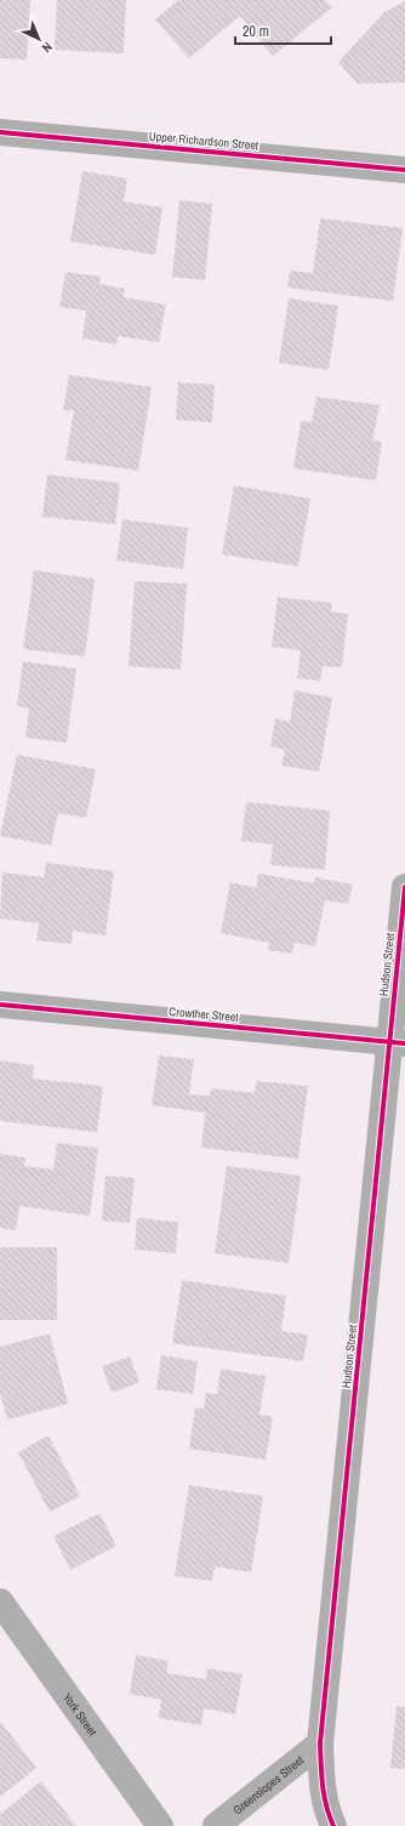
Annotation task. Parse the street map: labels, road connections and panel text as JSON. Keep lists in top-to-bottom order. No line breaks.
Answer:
{"streets":{"street":["Upper Richardson Street","Hudson Street","Crowther Street","York Street","Greenslopes Street"]},"crossings":[["Hudson Street","Crowther Street"],["Hudson Street","Greenslopes Street"]],"scale_bar":"20 m","north":"bottom right"}
